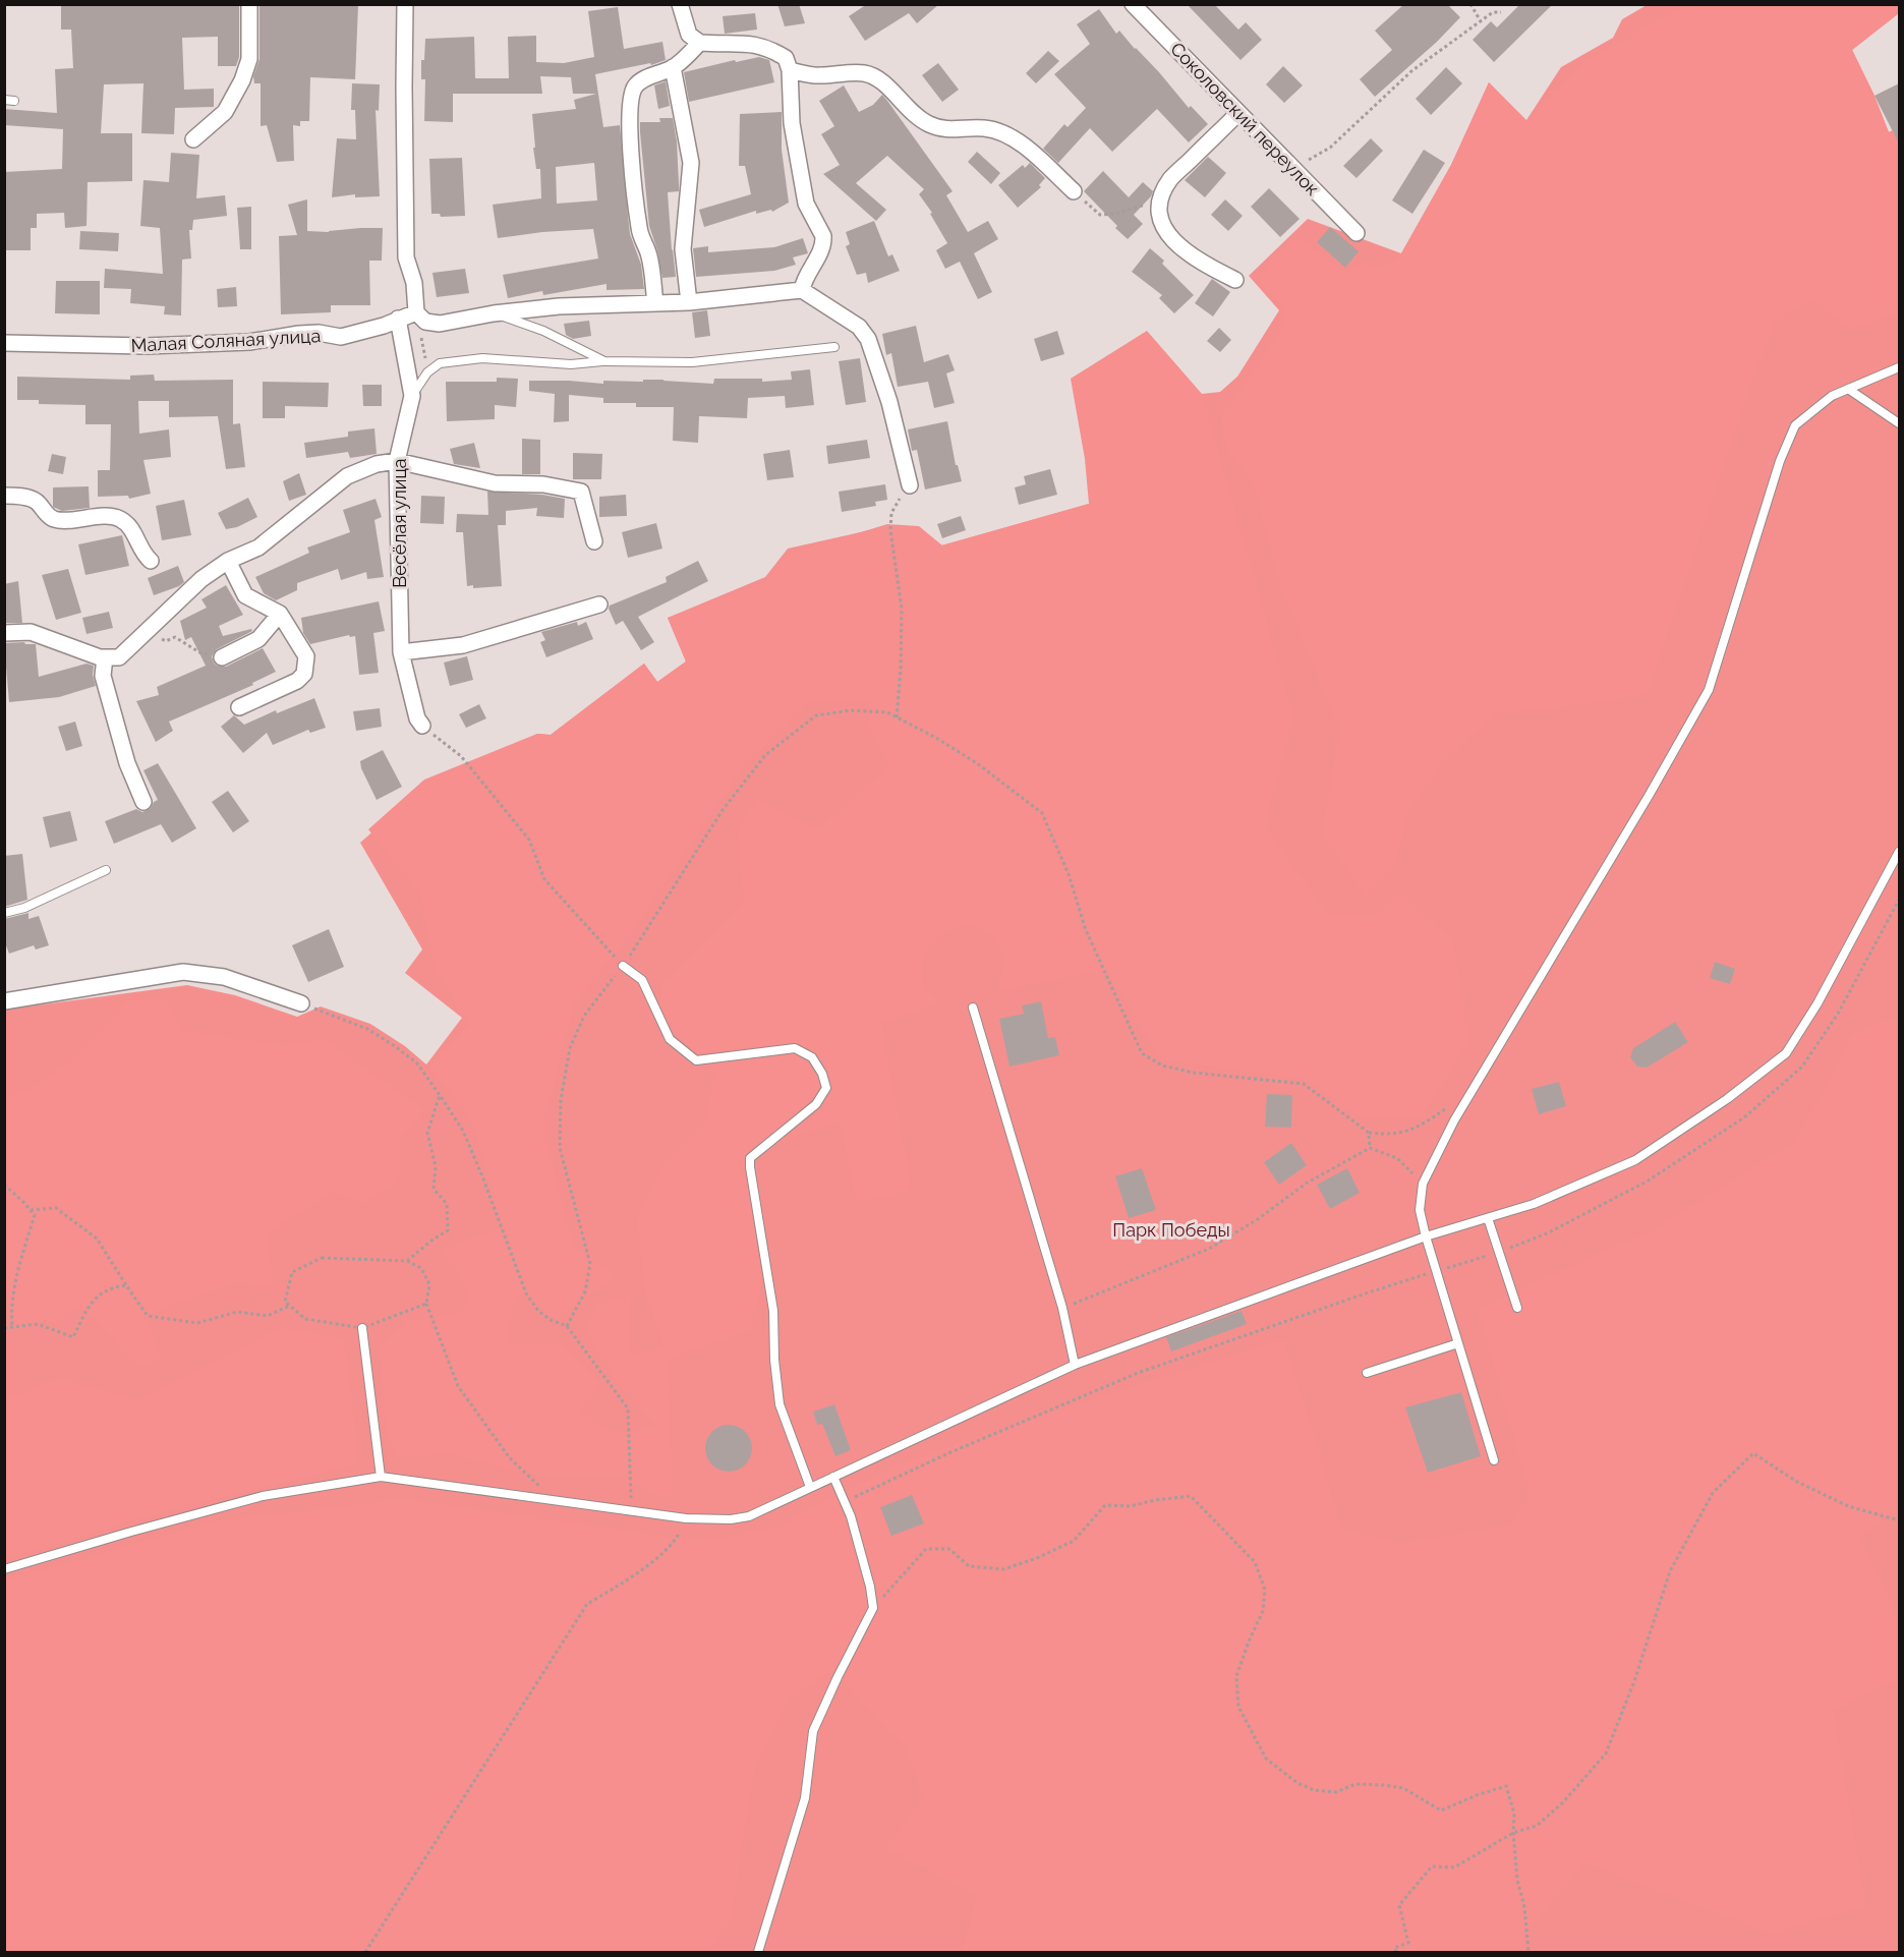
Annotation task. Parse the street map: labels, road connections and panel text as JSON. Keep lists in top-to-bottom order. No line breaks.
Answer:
{"streets":{"street":["Соколовский переулок","Малая Соляная улица","Весёлая улица"]},"crossings":[["Малая Соляная улица","Весёлая улица"]],"parks":["Парк Победы"]}
